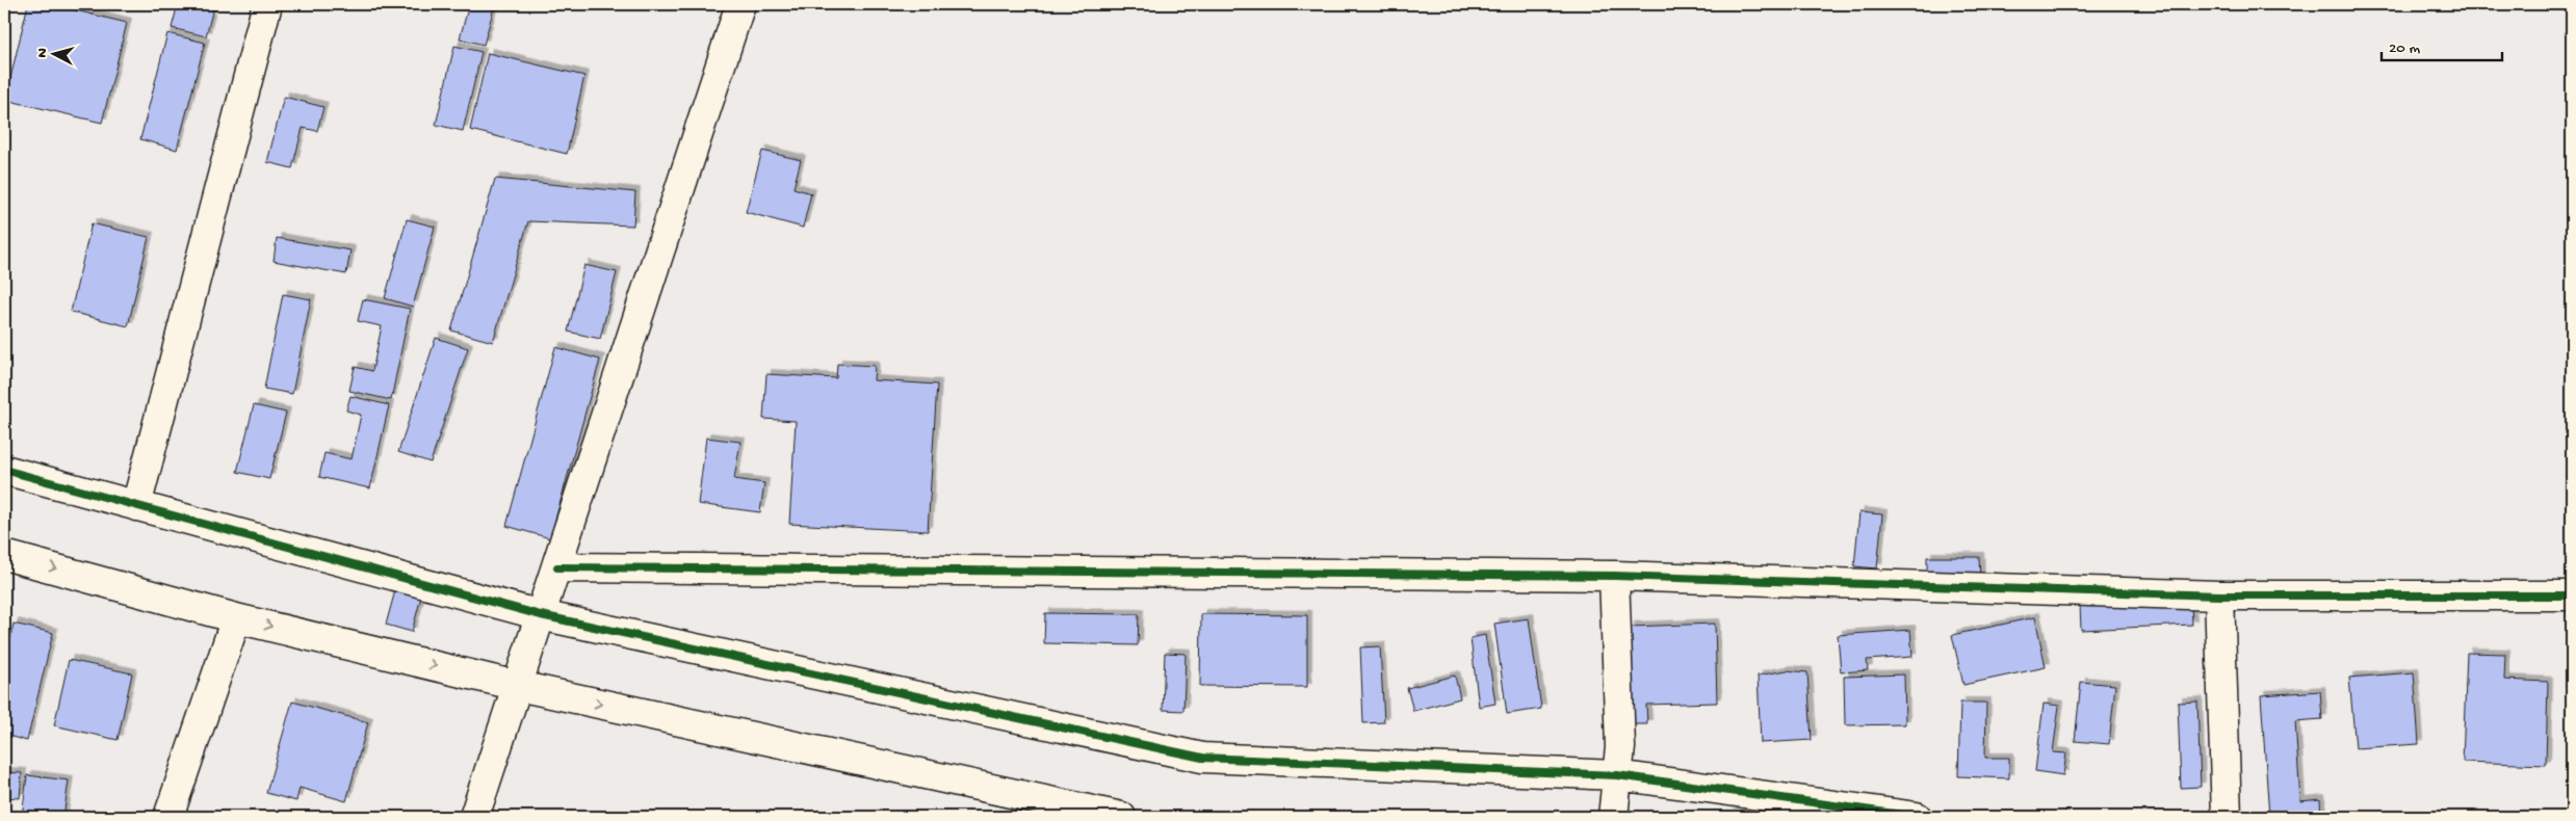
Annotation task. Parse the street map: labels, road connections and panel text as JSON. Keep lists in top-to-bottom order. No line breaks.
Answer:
{"scale_bar":"20 m","north":"left"}
